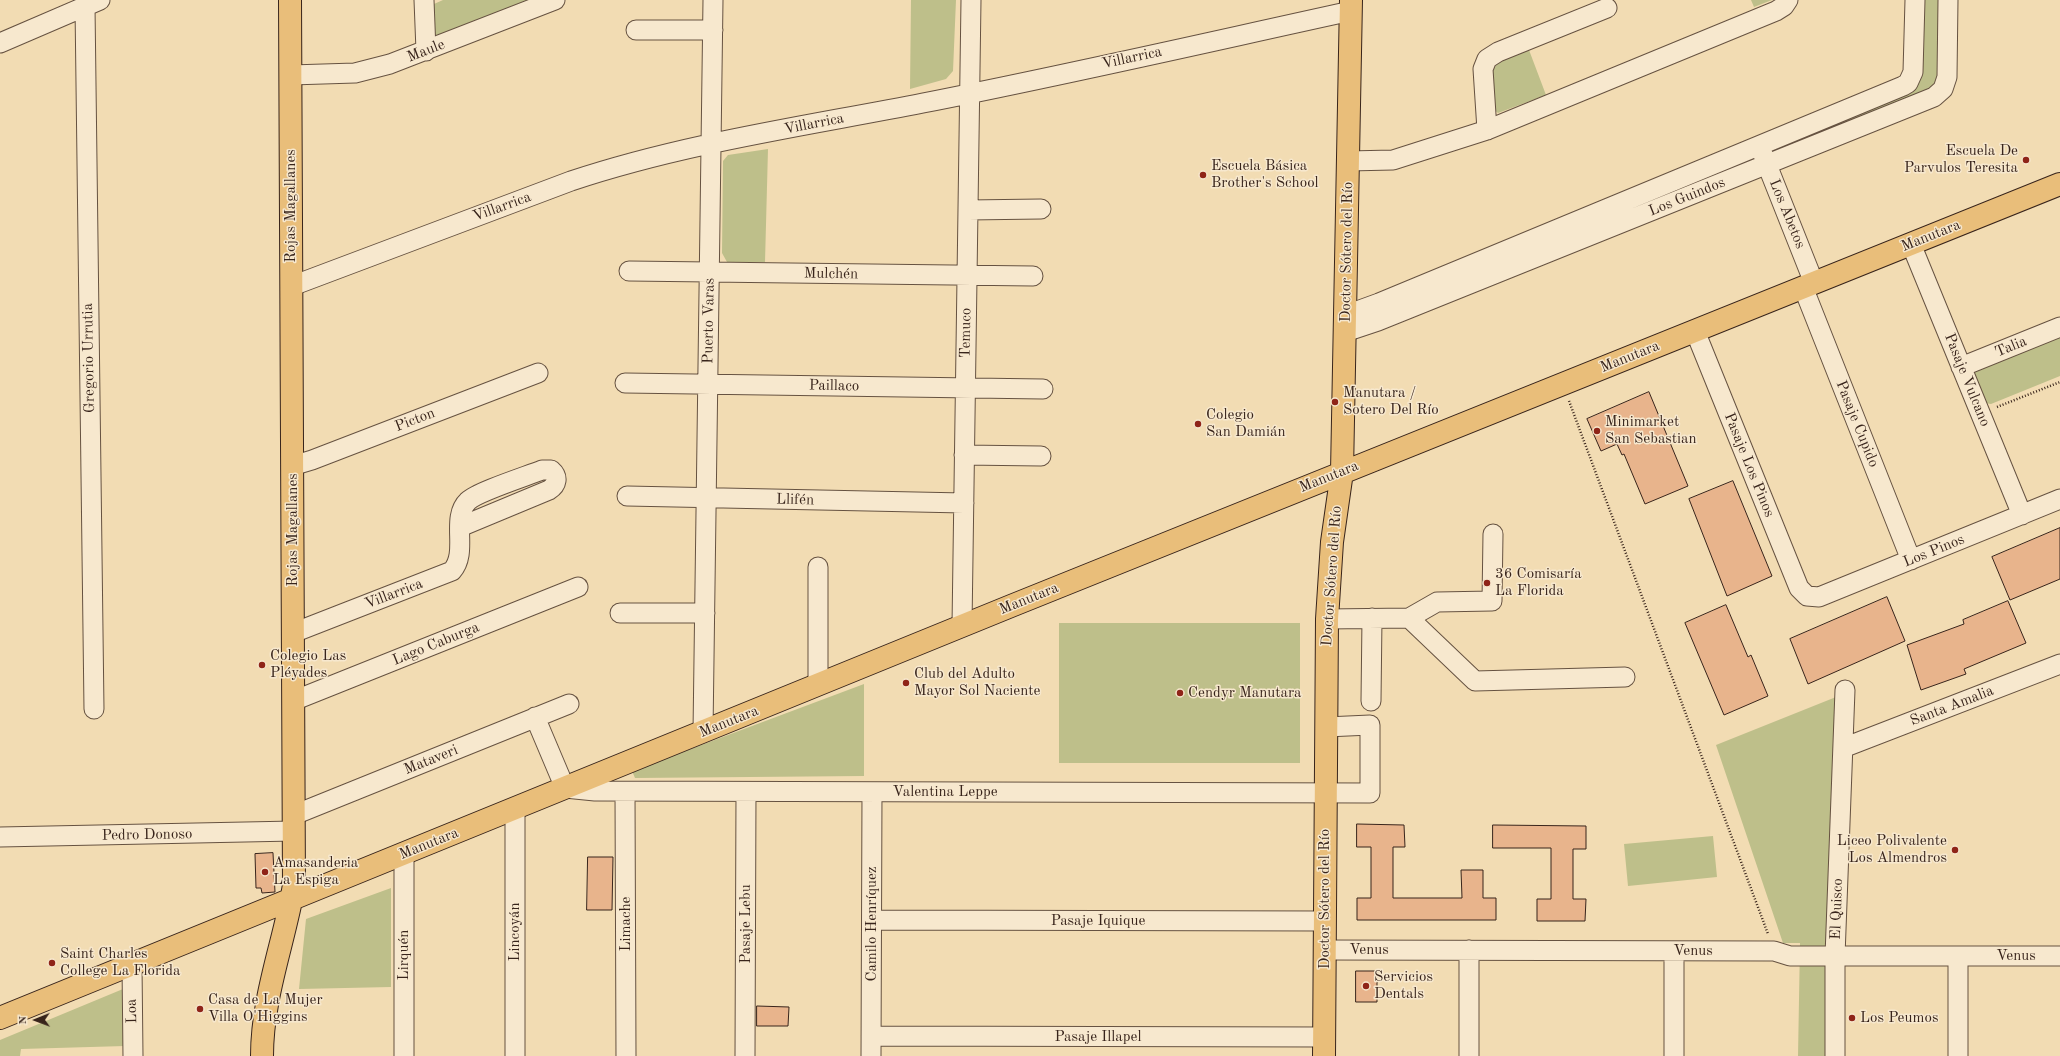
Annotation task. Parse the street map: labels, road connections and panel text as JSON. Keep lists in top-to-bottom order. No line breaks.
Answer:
{"streets":{"main road":["Rojas Magallanes","Manutara","Doctor Sótero del Río"],"street":["Maule","Villarrica","Los Guindos","Los Abetos","Mulchén","Puerto Varas","Temuco","Talia","Gregorio Urrutia","Pasaje Vulcano","Paillaco","Picton","Pasaje Cupido","Pasaje Los Pinos","Llifén","Los Pinos","Lago Caburga","Santa Amalia","Mataveri","Valentina Leppe","Pedro Donoso","El Quisco","Pasaje Iquique","Limache","Pasaje Lebu","Camilo Henríquez","Lincoyán","Venus","Lirquén","Loa","Pasaje Illapel"]},"crossings":[["Maule","Rojas Magallanes"],["Villarrica","Rojas Magallanes"],["Villarrica","Doctor Sótero del Río"],["Villarrica","Puerto Varas"],["Villarrica","Temuco"],["Los Guindos","Los Abetos"],["Los Guindos","Doctor Sótero del Río"],["Rojas Magallanes","Manutara"],["Rojas Magallanes","Picton"],["Rojas Magallanes","Lago Caburga"],["Rojas Magallanes","Mataveri"],["Rojas Magallanes","Pedro Donoso"],["Los Abetos","Manutara"],["Los Abetos","Pasaje Cupido"],["Manutara","Doctor Sótero del Río"],["Manutara","Puerto Varas"],["Manutara","Temuco"],["Manutara","Pasaje Vulcano"],["Manutara","Pasaje Cupido"],["Manutara","Pasaje Los Pinos"],["Manutara","Valentina Leppe"],["Manutara","Lincoyán"],["Manutara","Lirquén"],["Manutara","Loa"],["Doctor Sótero del Río","Valentina Leppe"],["Doctor Sótero del Río","Pasaje Iquique"],["Doctor Sótero del Río","Venus"],["Doctor Sótero del Río","Pasaje Illapel"],["Mulchén","Puerto Varas"],["Mulchén","Temuco"],["Puerto Varas","Paillaco"],["Puerto Varas","Llifén"],["Temuco","Paillaco"],["Temuco","Llifén"],["Talia","Pasaje Vulcano"],["Pasaje Vulcano","Los Pinos"],["Pasaje Cupido","Los Pinos"],["Pasaje Los Pinos","Los Pinos"],["Santa Amalia","El Quisco"],["Mataveri","Pedro Donoso"],["Valentina Leppe","Limache"],["Valentina Leppe","Pasaje Lebu"],["Valentina Leppe","Camilo Henríquez"],["El Quisco","Venus"],["Pasaje Iquique","Camilo Henríquez"],["Camilo Henríquez","Pasaje Illapel"]],"places":["Escuela De Parvulos Teresita","Escuela Básica Brother's School","Manutara / Sotero Del Río","Colegio San Damián","Minimarket San Sebastian","36 Comisaría La Florida","Colegio Las Pléyades","Club del Adulto Mayor Sol Naciente","Cendyr Manutara","Liceo Polivalente Los Almendros","Amasanderia La Espiga","Saint Charles College La Florida","Servicios Dentals","Casa de La Mujer Villa O'Higgins","Los Peumos"],"north":"left"}
